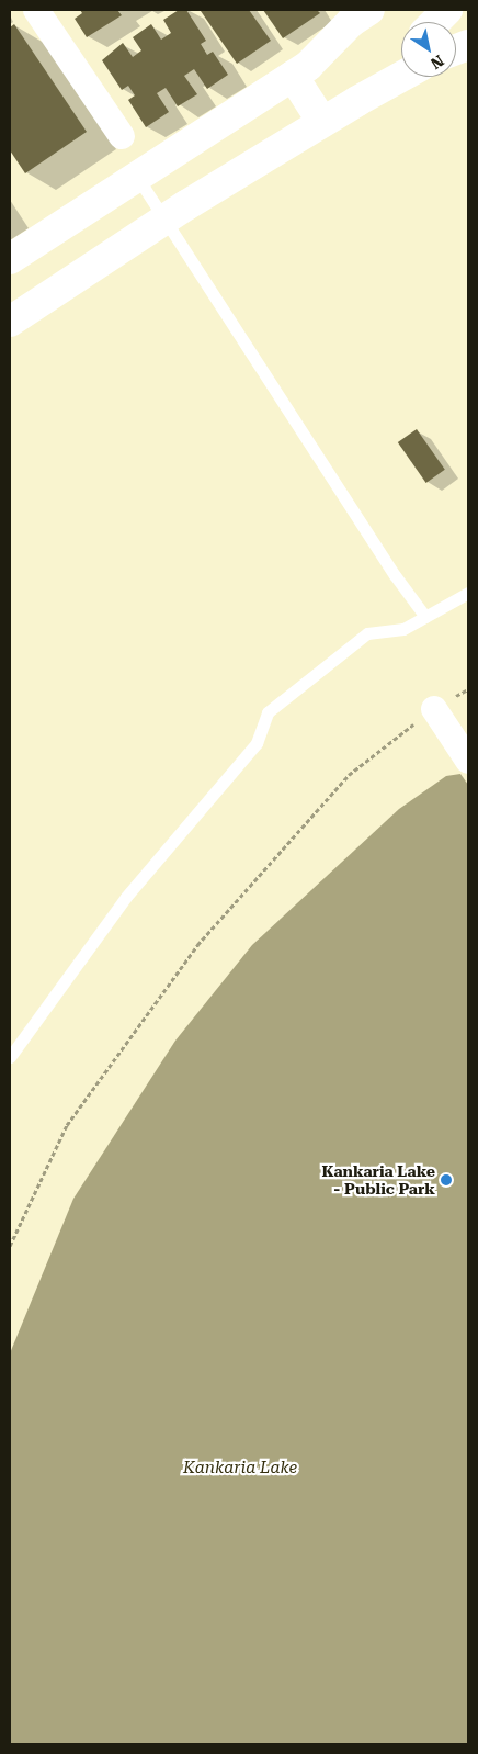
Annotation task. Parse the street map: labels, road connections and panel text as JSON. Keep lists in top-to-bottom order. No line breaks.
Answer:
{"water":["Kankaria Lake"],"places":["Kankaria Lake - Public Park"],"north":"bottom right"}
